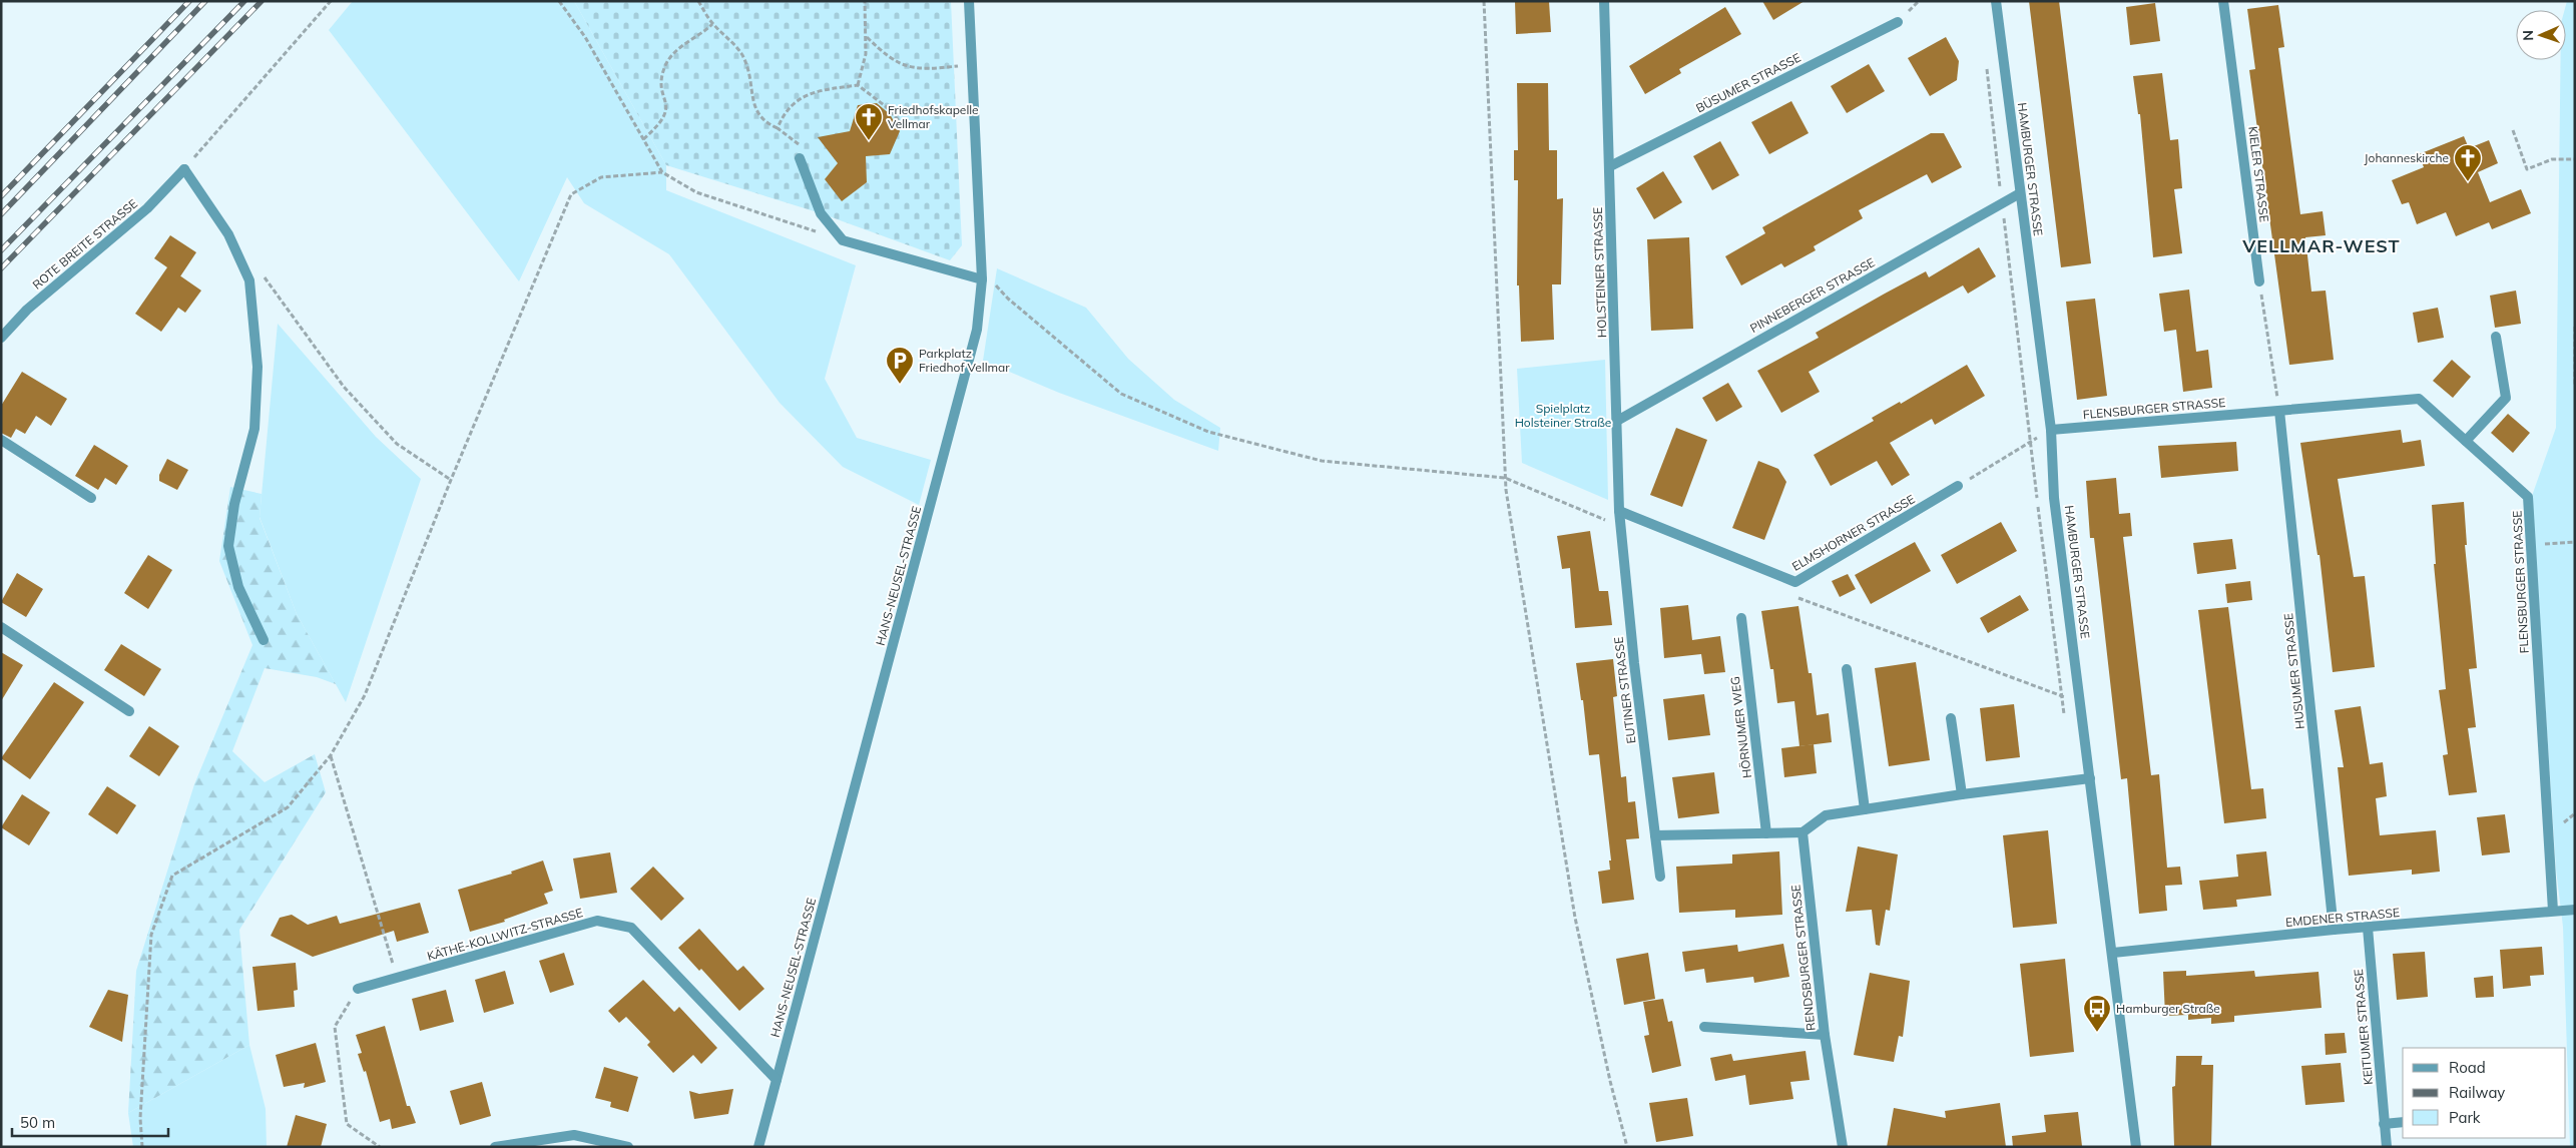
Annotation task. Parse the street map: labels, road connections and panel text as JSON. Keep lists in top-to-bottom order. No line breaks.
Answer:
{"streets":{"street":["BÜSUMER STRASSE","HAMBURGER STRASSE","KIELER STRASSE","ROTE BREITE STRASSE","HOLSTEINER STRASSE","PINNEBERGER STRASSE","FLENSBURGER STRASSE","ELMSHORNER STRASSE","HANS-NEUSEL-STRASSE","HUSUMER STRASSE","EUTINER STRASSE","HÖRNUMER WEG","EMDENER STRASSE","KÄTHE-KOLLWITZ-STRASSE","RENDSBURGER STRASSE","KEITUMER STRASSE"]},"crossings":[["BÜSUMER STRASSE","HOLSTEINER STRASSE"],["HAMBURGER STRASSE","PINNEBERGER STRASSE"],["HAMBURGER STRASSE","FLENSBURGER STRASSE"],["HAMBURGER STRASSE","EMDENER STRASSE"],["HOLSTEINER STRASSE","PINNEBERGER STRASSE"],["HOLSTEINER STRASSE","ELMSHORNER STRASSE"],["HOLSTEINER STRASSE","EUTINER STRASSE"],["FLENSBURGER STRASSE","HUSUMER STRASSE"],["FLENSBURGER STRASSE","EMDENER STRASSE"],["HANS-NEUSEL-STRASSE","KÄTHE-KOLLWITZ-STRASSE"],["HUSUMER STRASSE","EMDENER STRASSE"],["EMDENER STRASSE","KEITUMER STRASSE"]],"districts":["VELLMAR-WEST"],"parks":["Spielplatz Holsteiner Straße"],"places":{"church":["Friedhofskapelle Vellmar","Johanneskirche"],"parking":["Parkplatz Friedhof Vellmar"],"bus stop":["Hamburger Straße"]},"legend":["Road","Railway","Park"],"scale_bar":"50 m","north":"left"}
